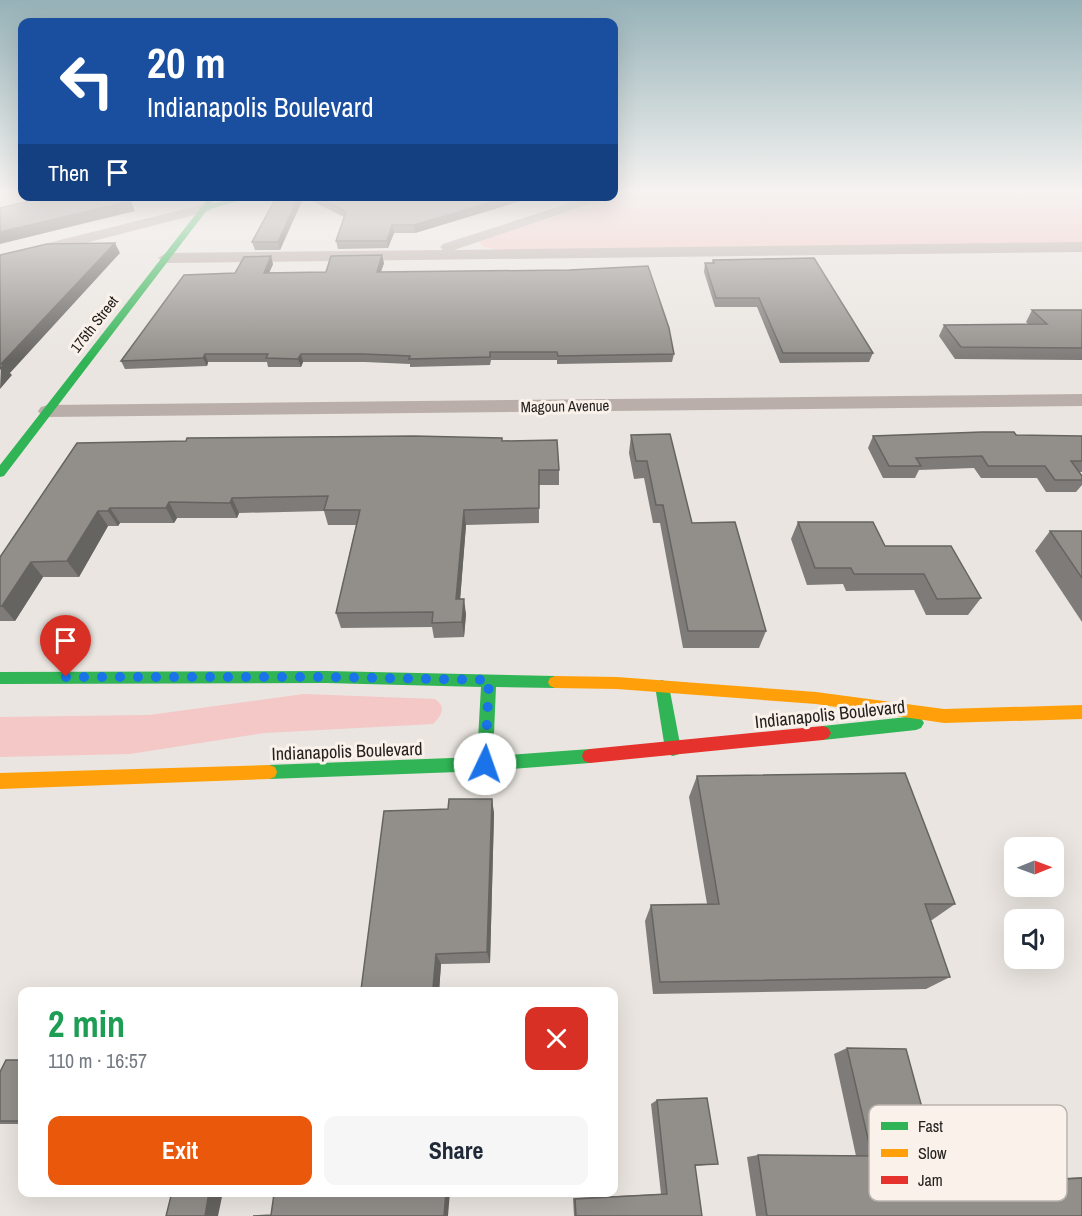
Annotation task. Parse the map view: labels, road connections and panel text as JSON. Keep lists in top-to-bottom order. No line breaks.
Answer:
{"streets":{"main road":["175th Street","Indianapolis Boulevard"],"street":["Magoun Avenue"]},"crossings":[["175th Street","Magoun Avenue"]],"legend":["Fast","Slow","Jam"],"north":"right","page":{"turn":["20 m","Indianapolis Boulevard"],"then":"Then","heading":["2 min","110 m · 16:57"],"buttons":["Exit","Share"]}}
